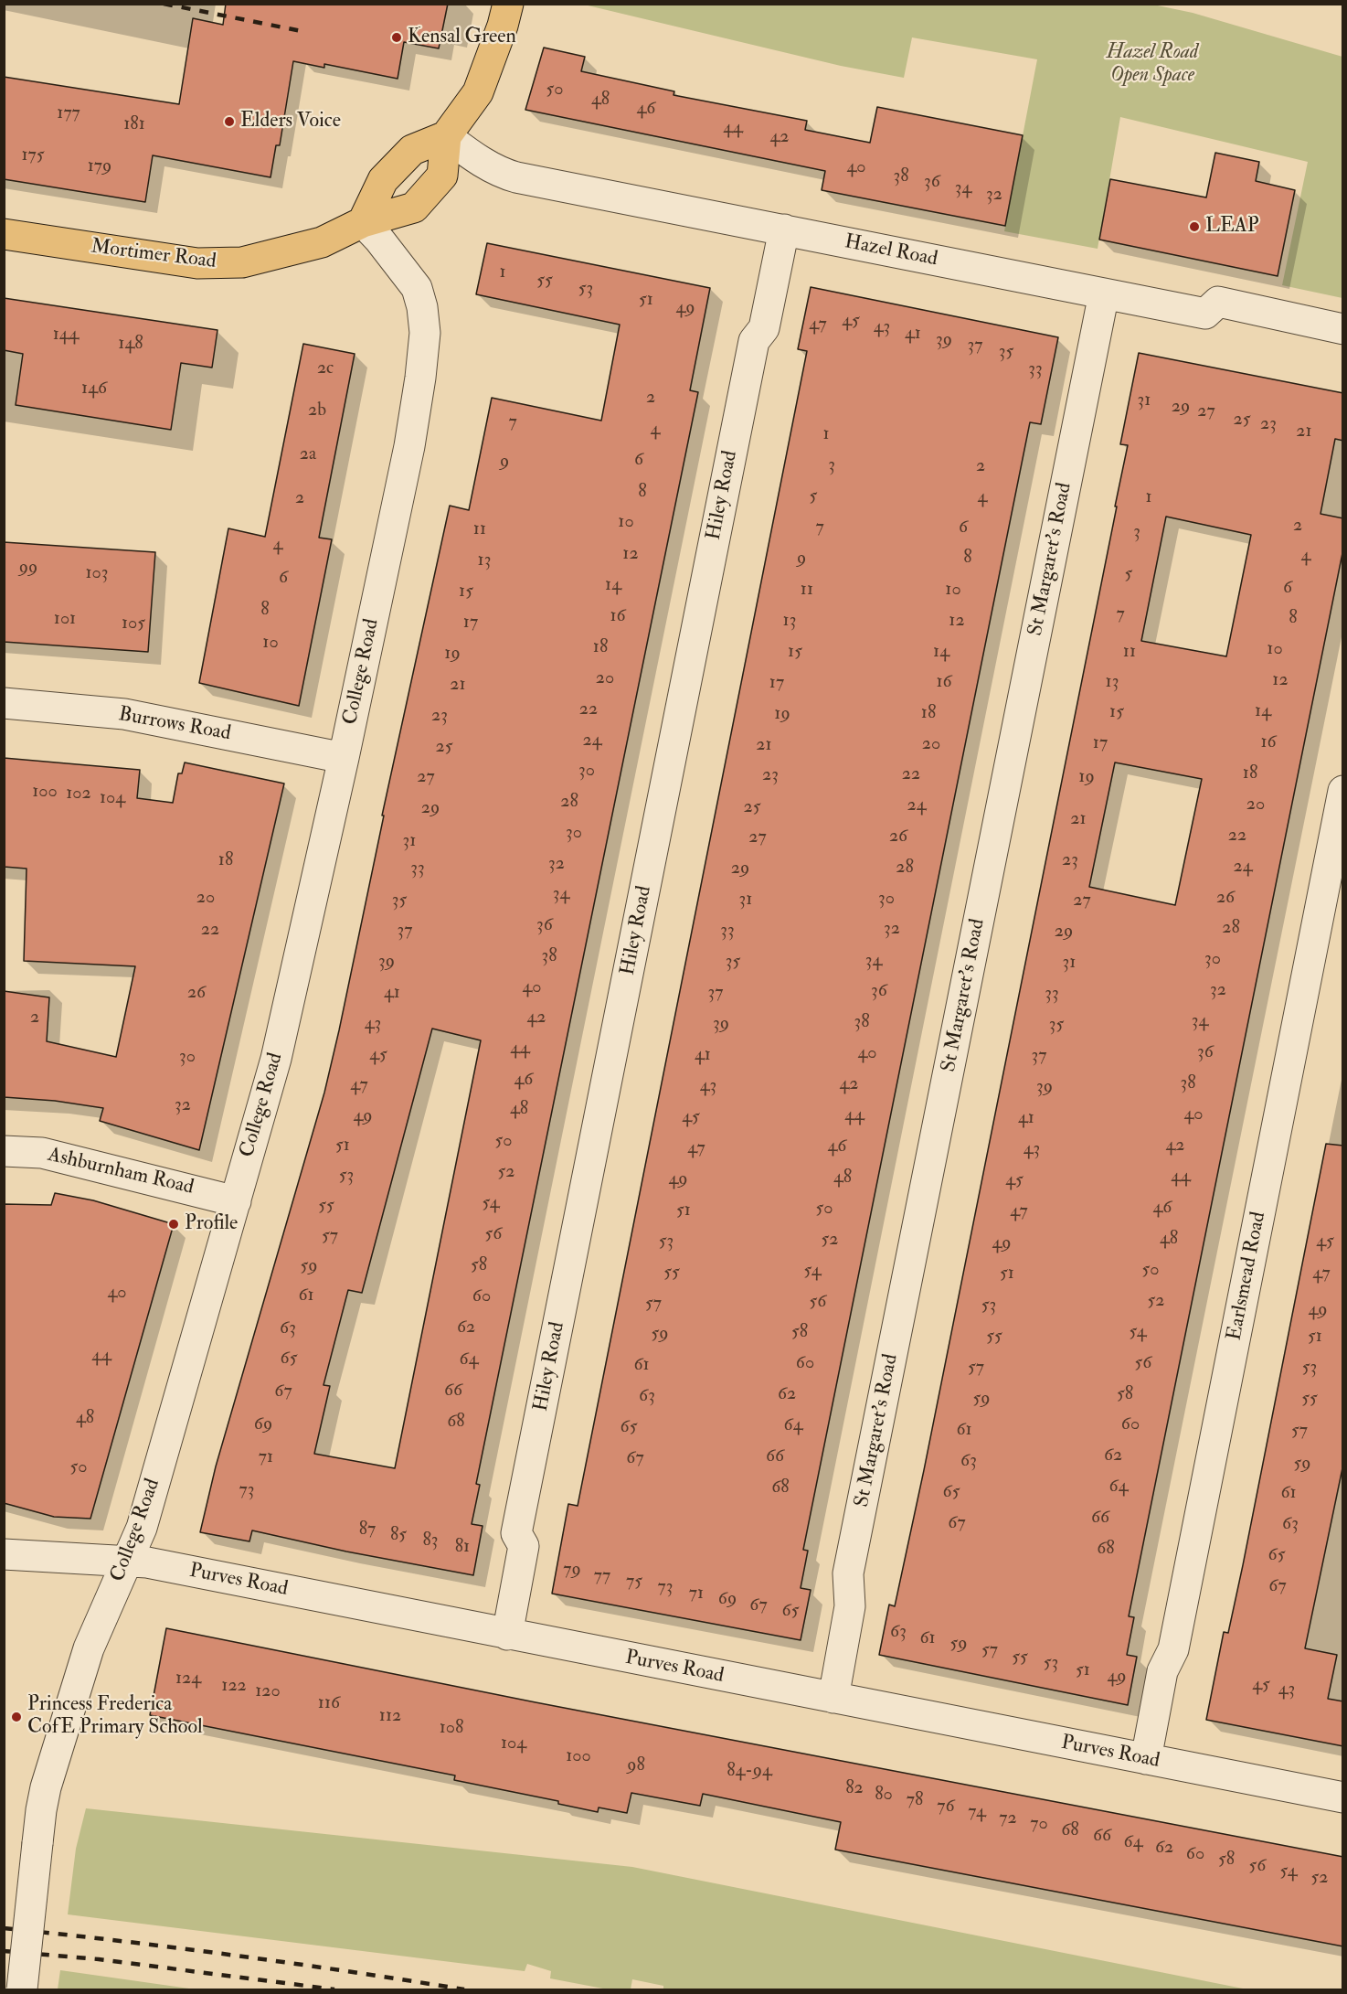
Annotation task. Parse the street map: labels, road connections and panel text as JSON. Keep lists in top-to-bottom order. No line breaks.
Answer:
{"streets":{"main road":["Mortimer Road"],"street":["Hazel Road","Hiley Road","St Margaret's Road","College Road","Burrows Road","Ashburnham Road","Earlsmead Road","Purves Road"]},"crossings":[["Hazel Road","Hiley Road"],["Hazel Road","St Margaret's Road"],["Mortimer Road","College Road"],["Hiley Road","Purves Road"],["St Margaret's Road","Purves Road"],["College Road","Burrows Road"],["College Road","Ashburnham Road"],["College Road","Purves Road"],["Earlsmead Road","Purves Road"]],"parks":["Hazel Road Open Space"],"places":["Kensal Green","Elders Voice","LEAP","Profile","Princess Frederica CofE Primary School"],"house_numbers":["50","48","46","177","181","44","42","175","179","40","38","36","34","32","1","55","53","51","49","45","47","43","41","144","39","148","37","35","2c","33","146","2","31","29","2b","27","25","7","23","4","21","1","2a","6","9","3","2","8","5","4","1","2","10","2","7","6","11","3","4","12","4","8","9","13","99","103","5","6","14","6","11","10","15","8","7","16","8","101","13","12","17","105","10","18","10","15","14","11","19","20","12","16","13","17","21","22","14","15","18","19","23","24","16","17","20","21","25","30","18","22","23","27","19","100","102","104","28","20","24","25","29","21","30","22","26","27","31","18","23","32","24","28","33","29","34","20","26","30","31","35","27","36","28","32","22","37","33","29","38","30","34","39","35","31","40","32","36","26","41","37","33","2","42","34","38","43","39","35","44","36","40","45","41","37","30","46","38","42","47","43","39","32","48","40","44","49","45","41","50","51","42","46","47","43","52","53","44","48","49","45","54","55","46","50","51","47","56","57","48","52","53","45","49","58","59","50","54","55","51","47","40","61","60","52","56","57","53","49","62","63","58","54","59","55","51","44","65","64","60","56","61","57","53","66","67","62","58","63","59","55","48","68","69","60","64","65","61","57","62","66","71","67","63","59","50","64","68","73","65","61","66","67","63","87","85","83","81","68","65","79","77","75","67","73","71","69","67","65","63","61","59","57","55","53","51","49","124","45","122","43","120","116","112","108","104","100","98","84-94","82","80","78","76","74","72","70","68","66","64","62","60","58","56","54","52"]}
